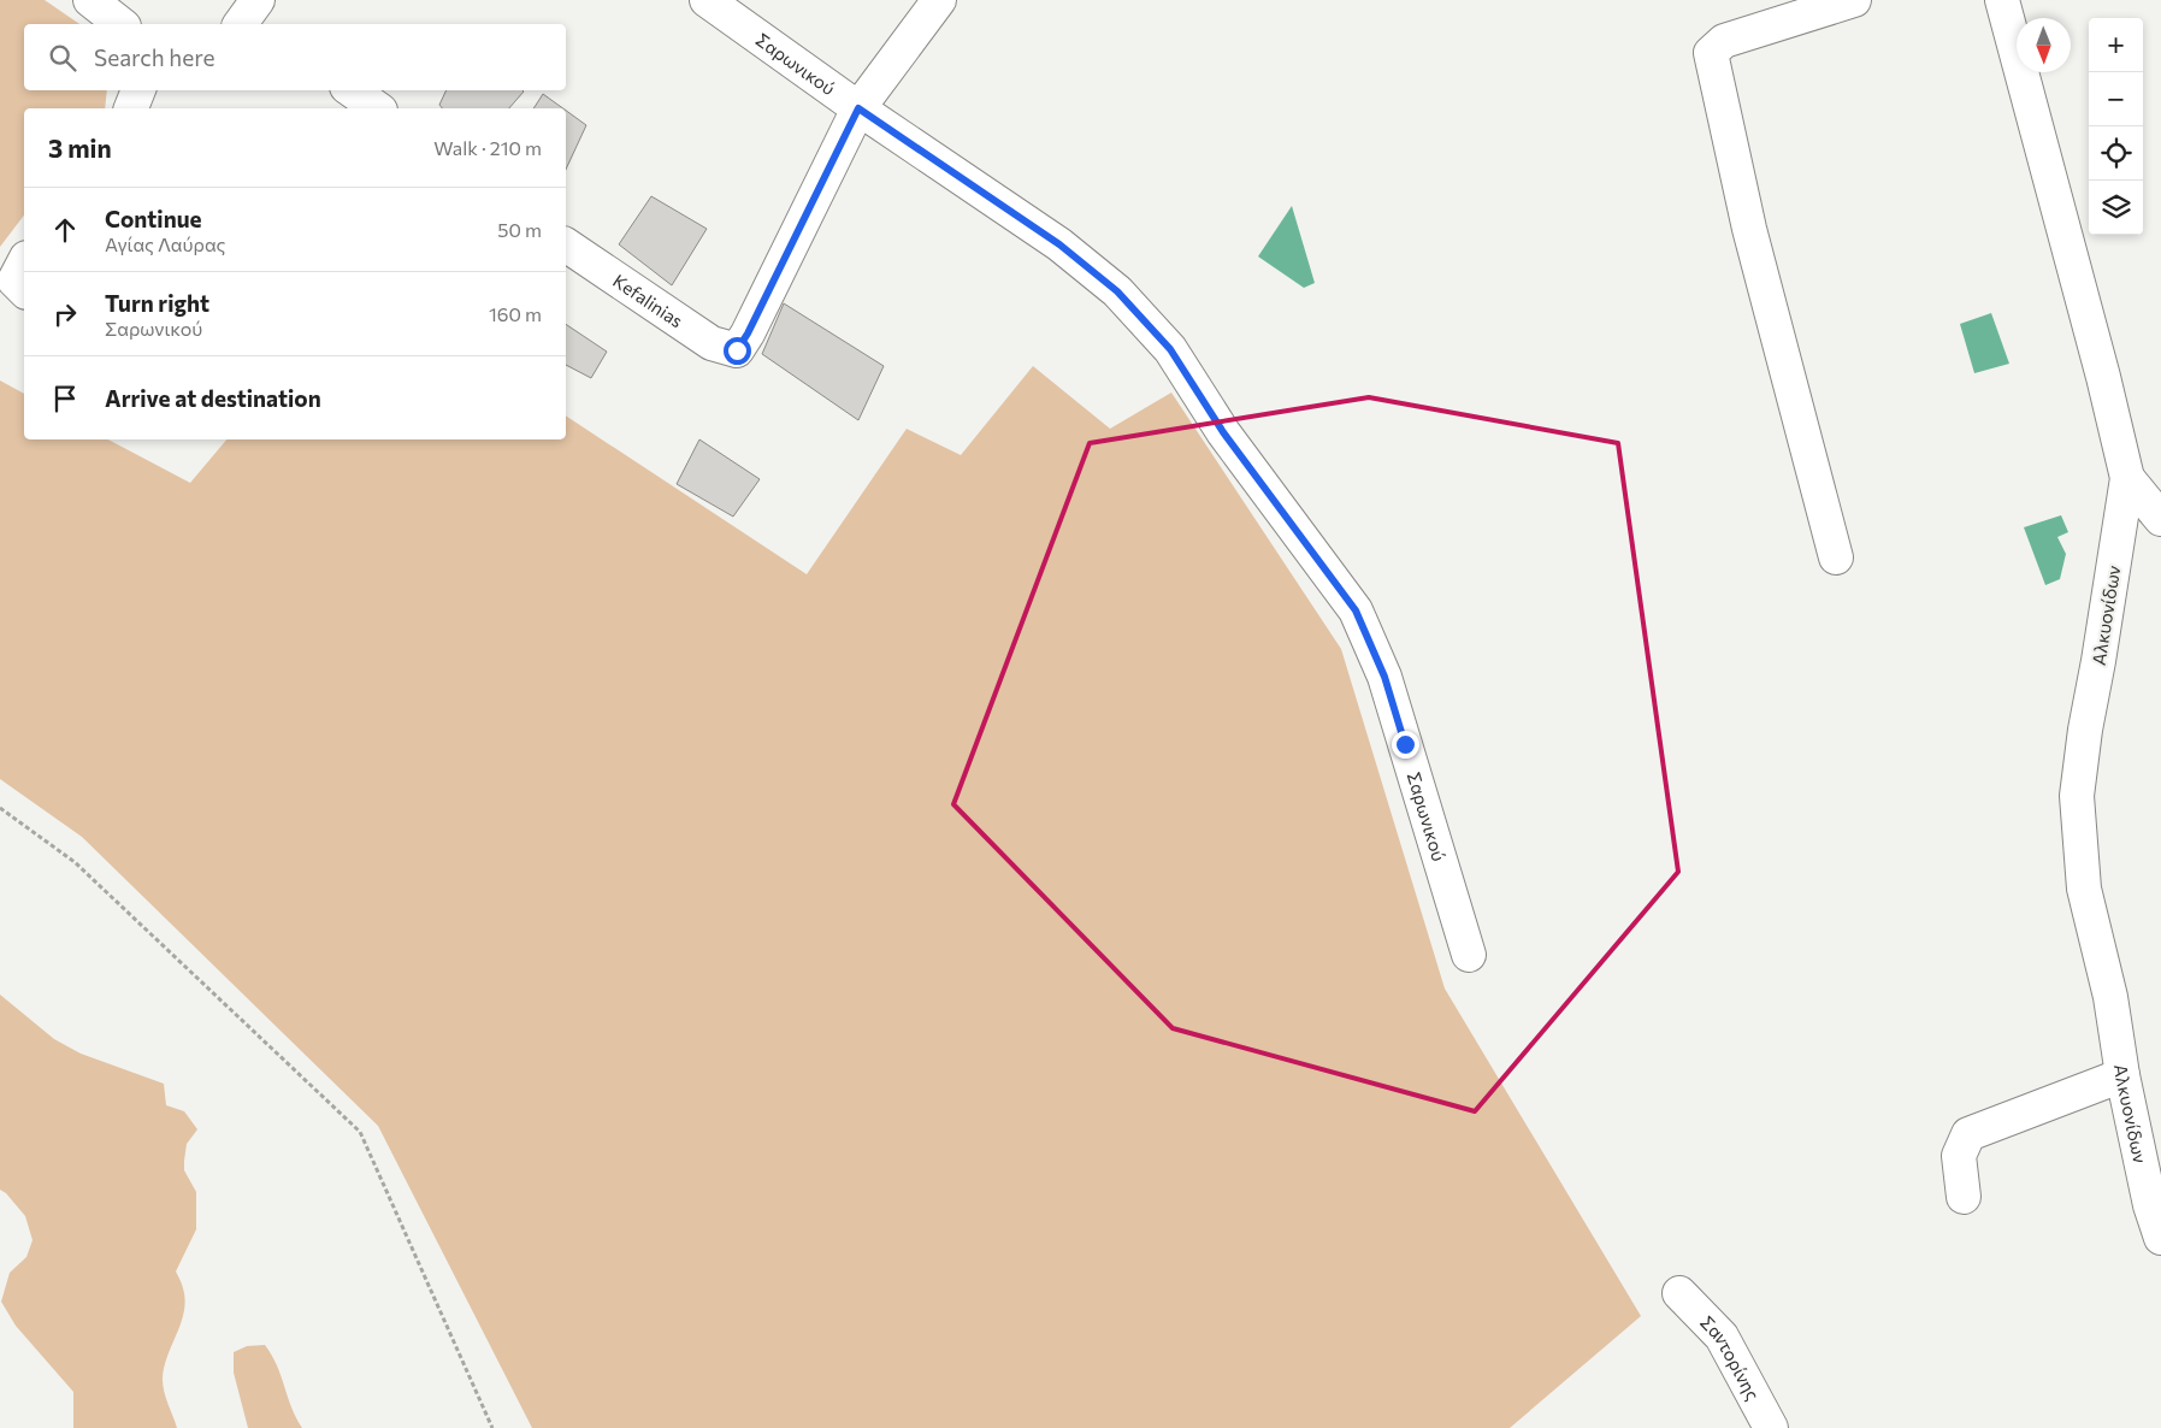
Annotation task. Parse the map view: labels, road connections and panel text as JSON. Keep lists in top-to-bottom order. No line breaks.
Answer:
{"streets":{"street":["Σαρωνικού","Kefalinias","Αλκυονίδων","Σαντορίνης"]},"crossings":[["Σαρωνικού","Kefalinias"]],"north":"bottom","page":{"map_buttons":["+","−"],"search":"Search here","heading":["3 min","Walk · 210 m"],"list":[["Continue","Αγίας Λαύρας","50 m"],["Turn right","Σαρωνικού","160 m"],"Arrive at destination"]}}
